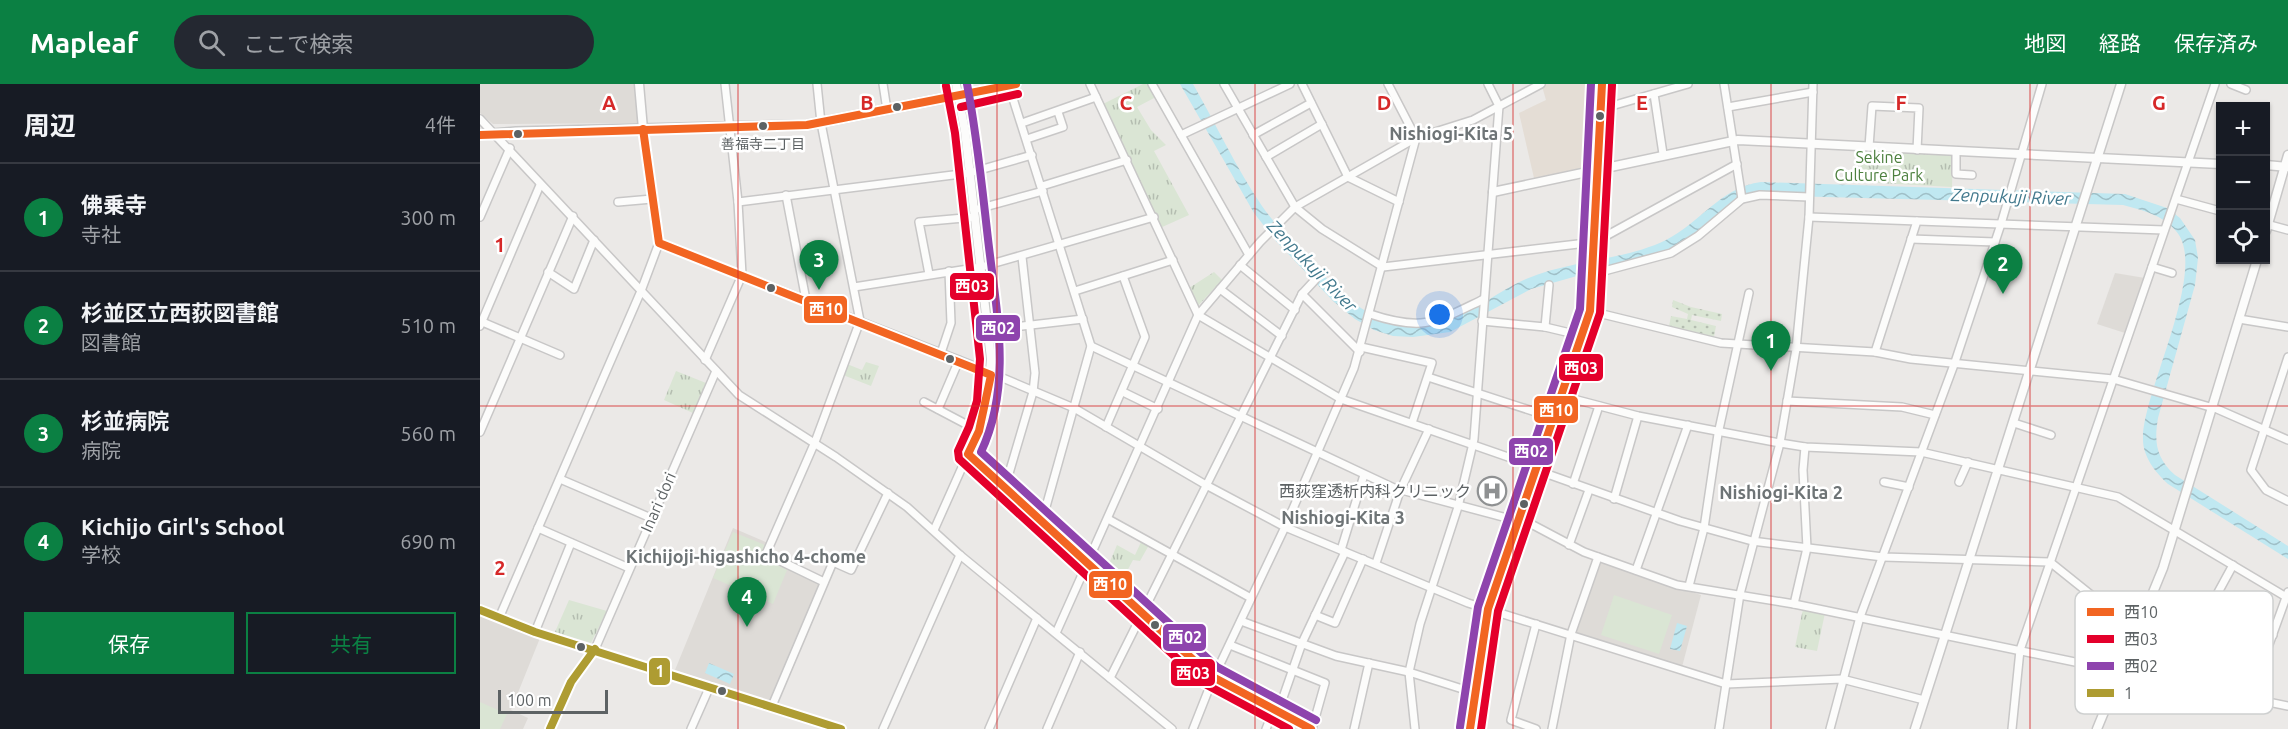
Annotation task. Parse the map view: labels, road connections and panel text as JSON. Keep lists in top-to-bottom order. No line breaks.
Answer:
{"streets":{"street":["Inari dori"]},"districts":["Nishiogi-Kita 5","Nishiogi-Kita 2","Nishiogi-Kita 3","Kichijoji-higashicho 4-chome"],"water":["Zenpukuji River"],"parks":["Sekine Culture Park"],"places":{"other":["善福寺二丁目"],"hospital":["西荻窪透析内科クリニック"]},"lines":["transit line 西10","transit line 西02","transit line 西03","transit line 1"],"legend":["西10","西03","西02","1"],"scale_bar":"100 m","page":{"header":"Mapleaf","search":"ここで検索","nav":["地図","経路","保存済み"],"heading":["周辺","4件"],"map_buttons":["+","−"],"list":[{"mark":"1","name":"佛乗寺","note":"寺社","value":"300 m"},{"mark":"2","name":"杉並区立西荻図書館","note":"図書館","value":"510 m"},{"mark":"3","name":"杉並病院","note":"病院","value":"560 m"},{"mark":"4","name":"Kichijo Girl's School","note":"学校","value":"690 m"}],"pins":["3","2","1","4"],"buttons":["保存","共有"],"scale":"100 m"},"grid":{"columns":["A","B","C","D","E","F","G"],"rows":["1","2"]}}
